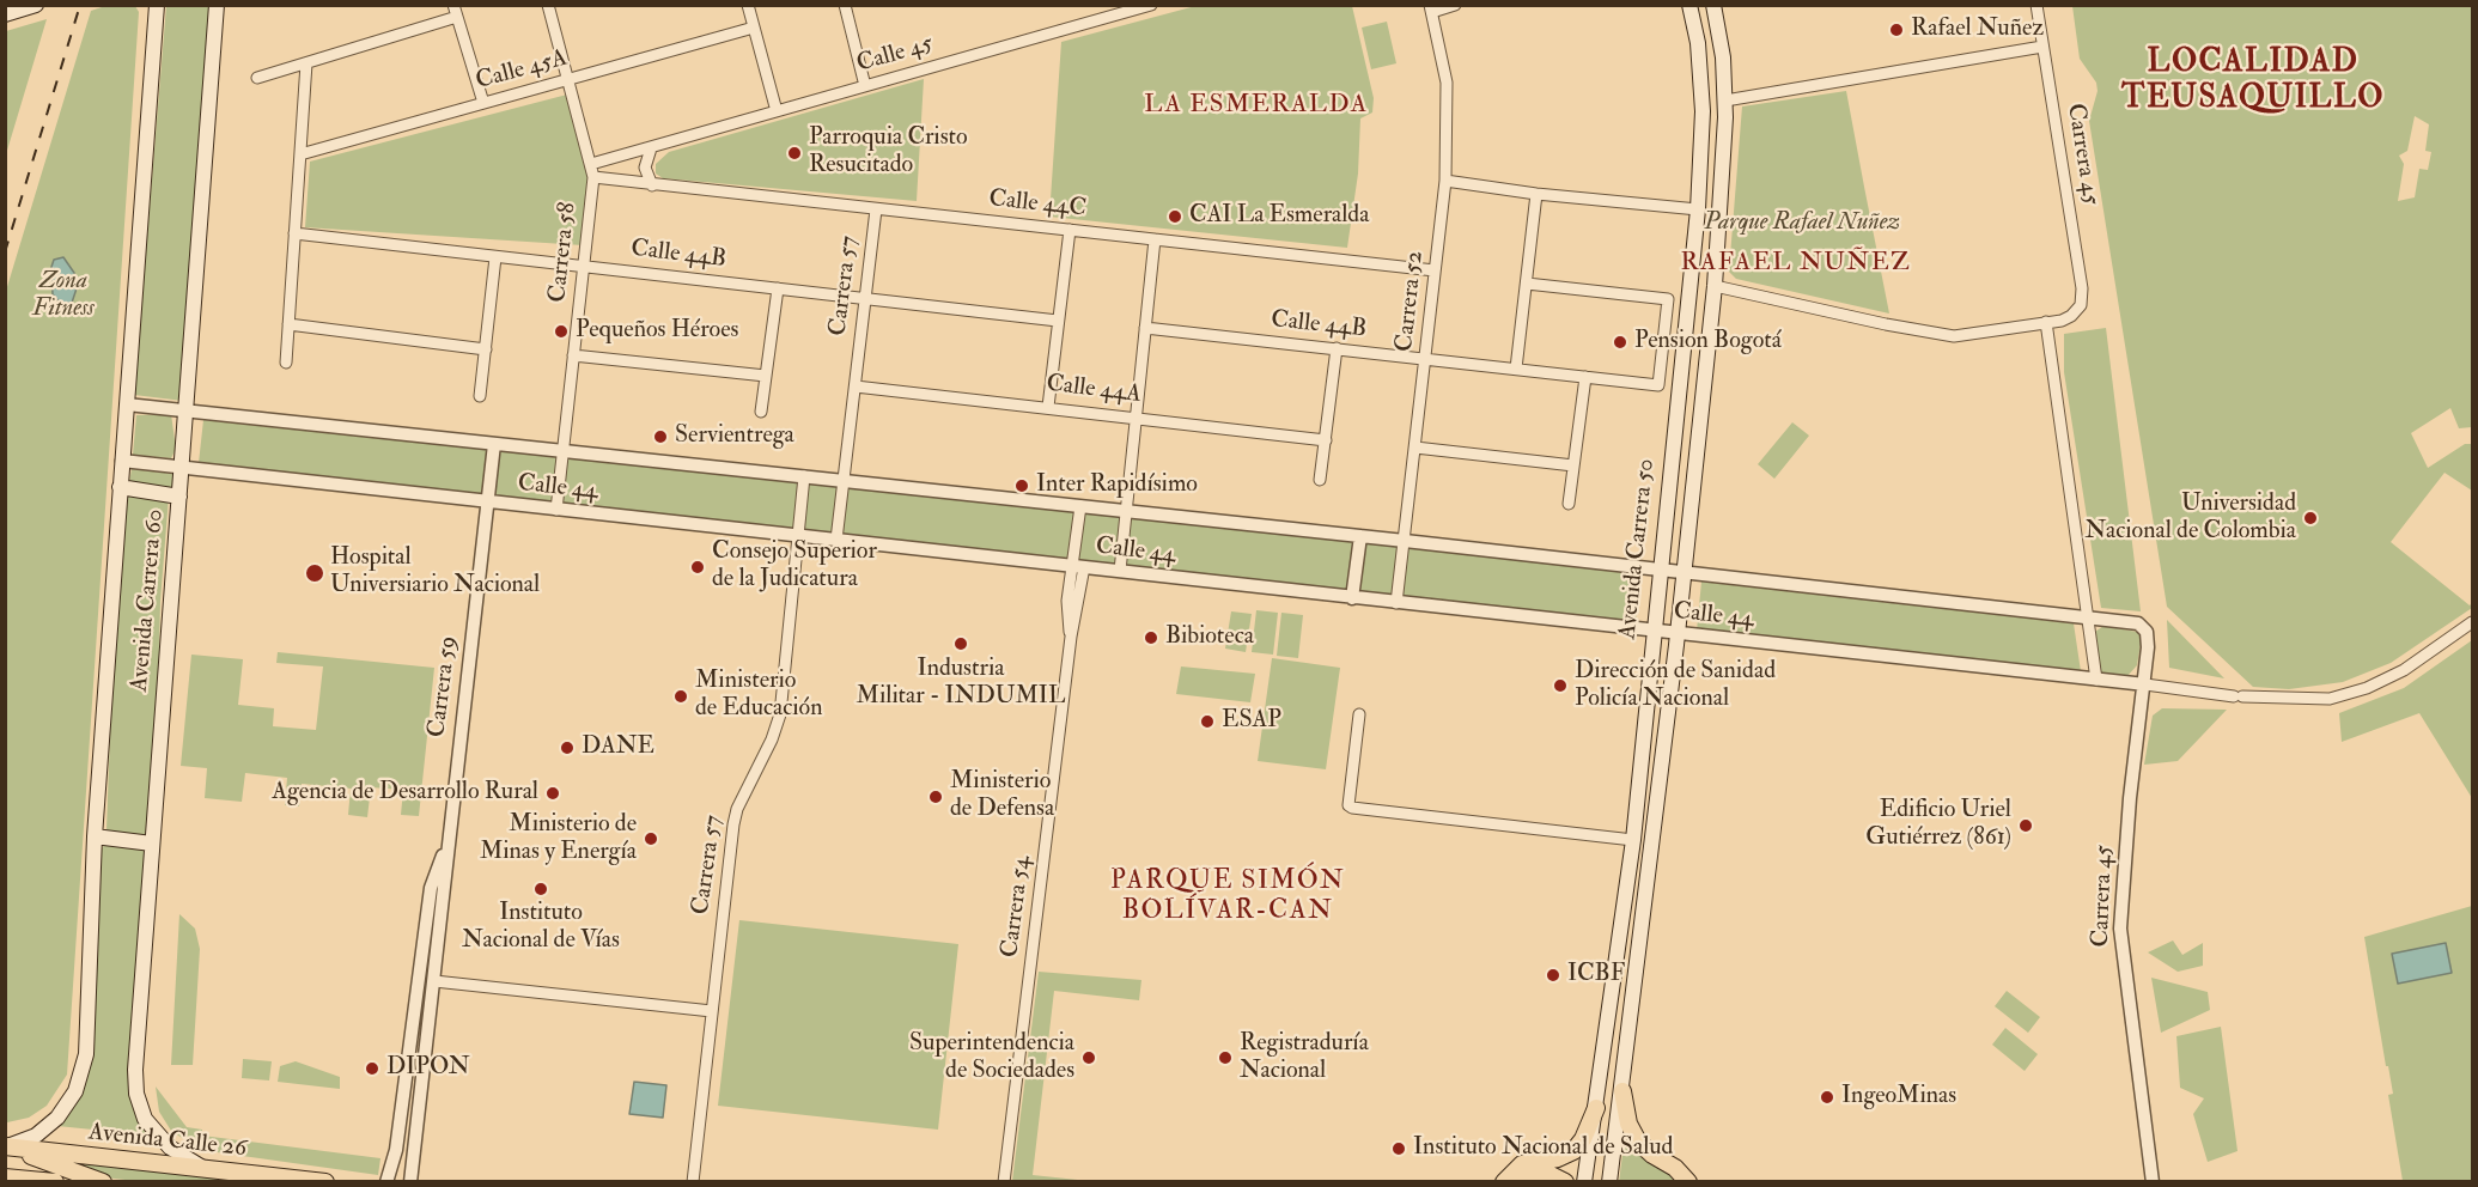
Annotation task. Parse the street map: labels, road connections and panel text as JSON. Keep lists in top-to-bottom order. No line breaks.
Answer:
{"streets":{"main road":["Avenida Carrera 50","Avenida Carrera 60","Avenida Calle 26"],"street":["Calle 45","Calle 45A","Carrera 45","Calle 44C","Carrera 58","Calle 44B","Carrera 57","Carrera 52","Calle 44A","Calle 44","Carrera 59","Carrera 54"]},"crossings":[["Calle 45","Carrera 58"],["Calle 45A","Carrera 58"],["Carrera 45","Calle 44"],["Calle 44C","Carrera 58"],["Calle 44C","Carrera 57"],["Calle 44C","Carrera 52"],["Carrera 58","Calle 44B"],["Carrera 58","Calle 44"],["Calle 44B","Carrera 57"],["Calle 44B","Carrera 52"],["Carrera 57","Calle 44A"],["Carrera 57","Calle 44"],["Carrera 52","Calle 44"],["Calle 44","Avenida Carrera 50"],["Calle 44","Avenida Carrera 60"],["Calle 44","Carrera 59"],["Calle 44","Carrera 54"],["Avenida Carrera 60","Avenida Calle 26"]],"districts":["LOCALIDAD TEUSAQUILLO","LA ESMERALDA","RAFAEL NUÑEZ","PARQUE SIMÓN BOLÍVAR-CAN"],"parks":["Parque Rafael Nuñez","Zona Fitness"],"places":["Rafael Nuñez","Parroquia Cristo Resucitado","CAI La Esmeralda","Pequeños Héroes","Pension Bogotá","Servientrega","Inter Rapidísimo","Universidad Nacional de Colombia","Consejo Superior de la Judicatura","Hospital Universiario Nacional","Bibioteca","Industria Militar - INDUMIL","Dirección de Sanidad Policía Nacional","Ministerio de Educación","ESAP","DANE","Agencia de Desarrollo Rural","Ministerio de Defensa","Edificio Uriel Gutiérrez (861)","Ministerio de Minas y Energía","Instituto Nacional de Vías","ICBF","Superintendencia de Sociedades","Registraduría Nacional","DIPON","IngeoMinas","Instituto Nacional de Salud"]}
